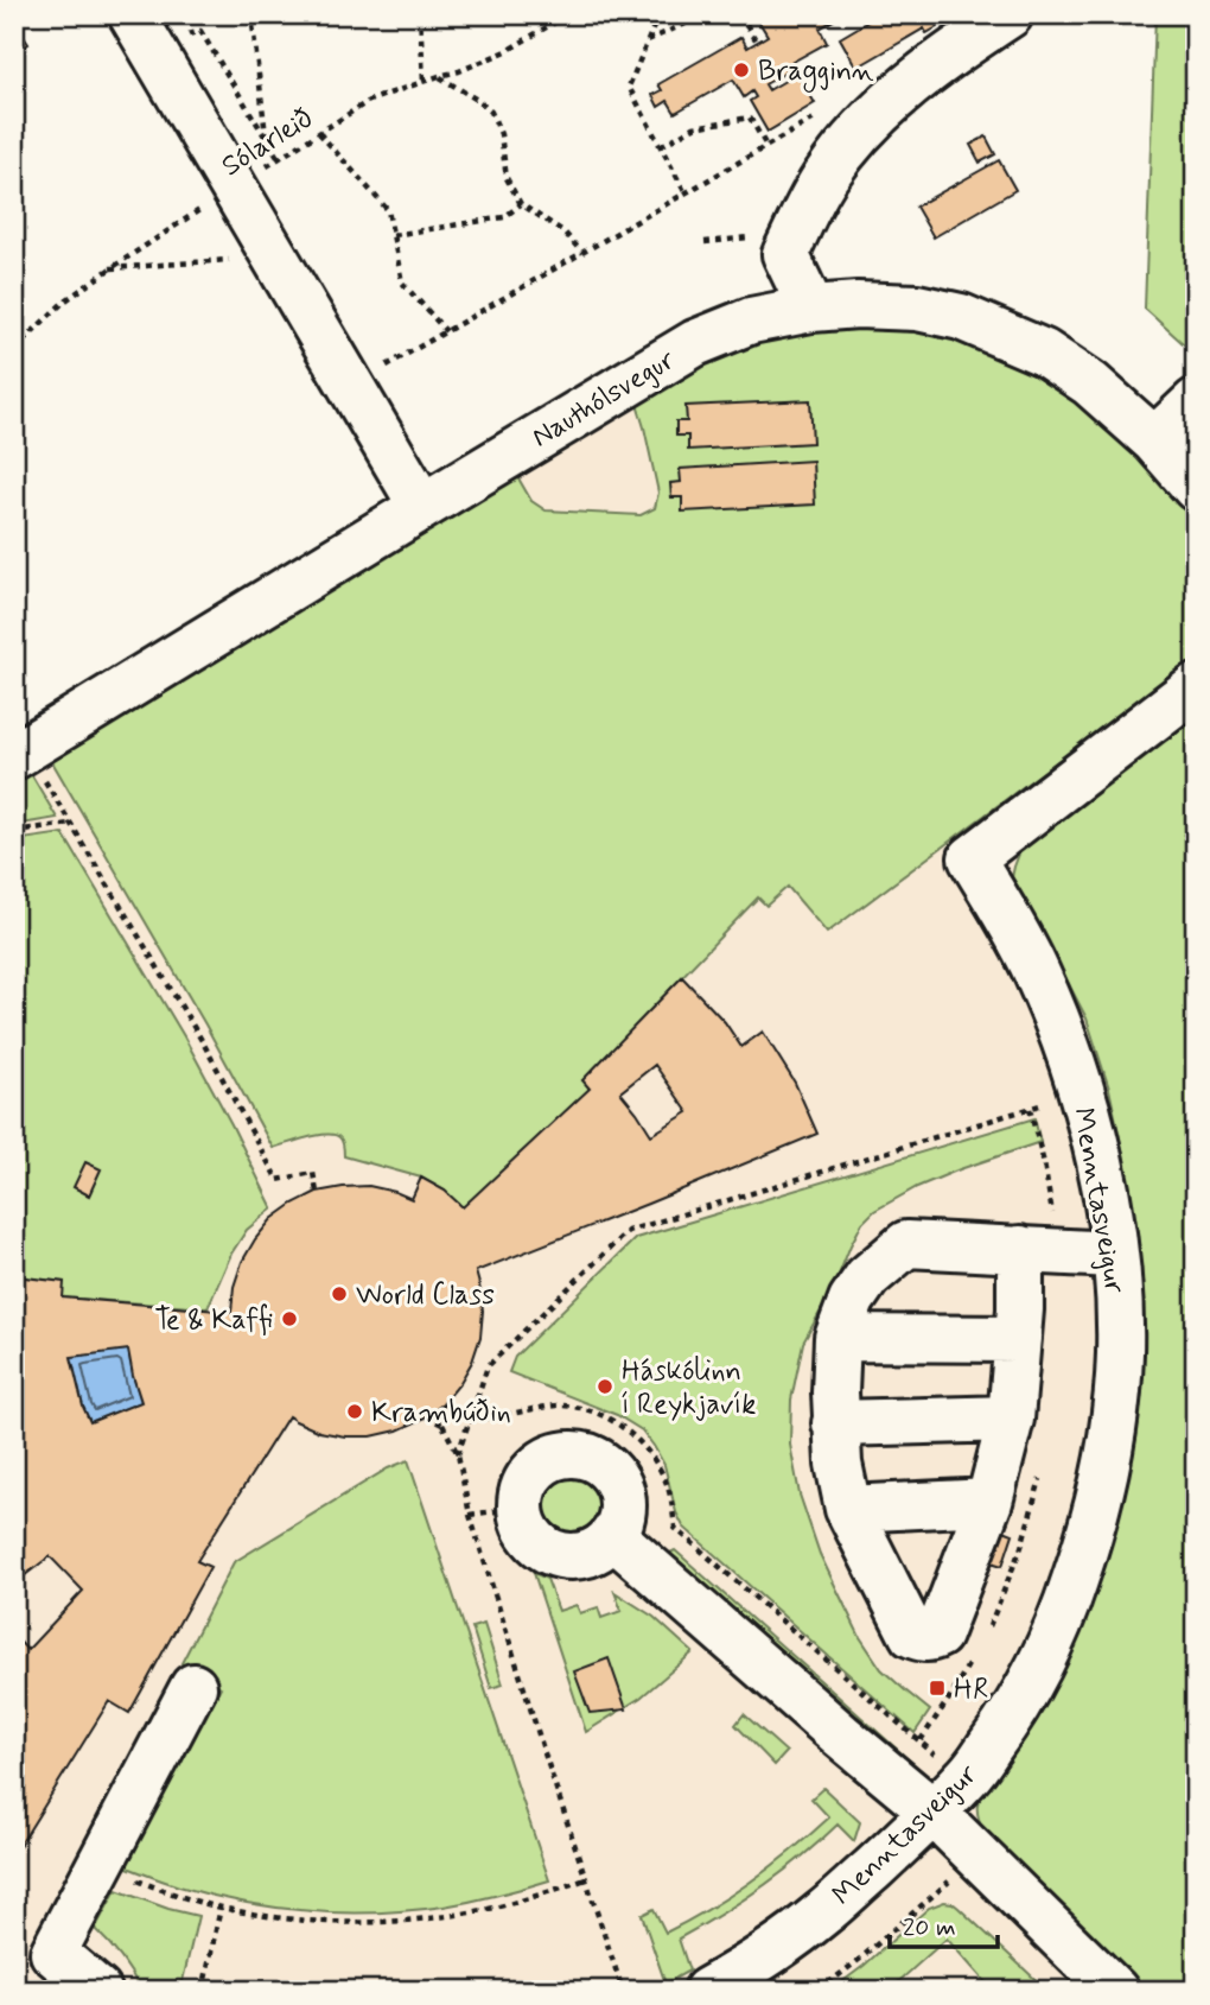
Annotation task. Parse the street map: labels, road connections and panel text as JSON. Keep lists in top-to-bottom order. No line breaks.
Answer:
{"streets":{"street":["Nauthólsvegur","Menntasveigur"],"path":["Sólarleið"]},"places":{"other":["Bragginn","World Class","Te & Kaffi","Háskólinn í Reykjavík","Krambúðin"],"transit":["HR"]},"scale_bar":"20 m"}
